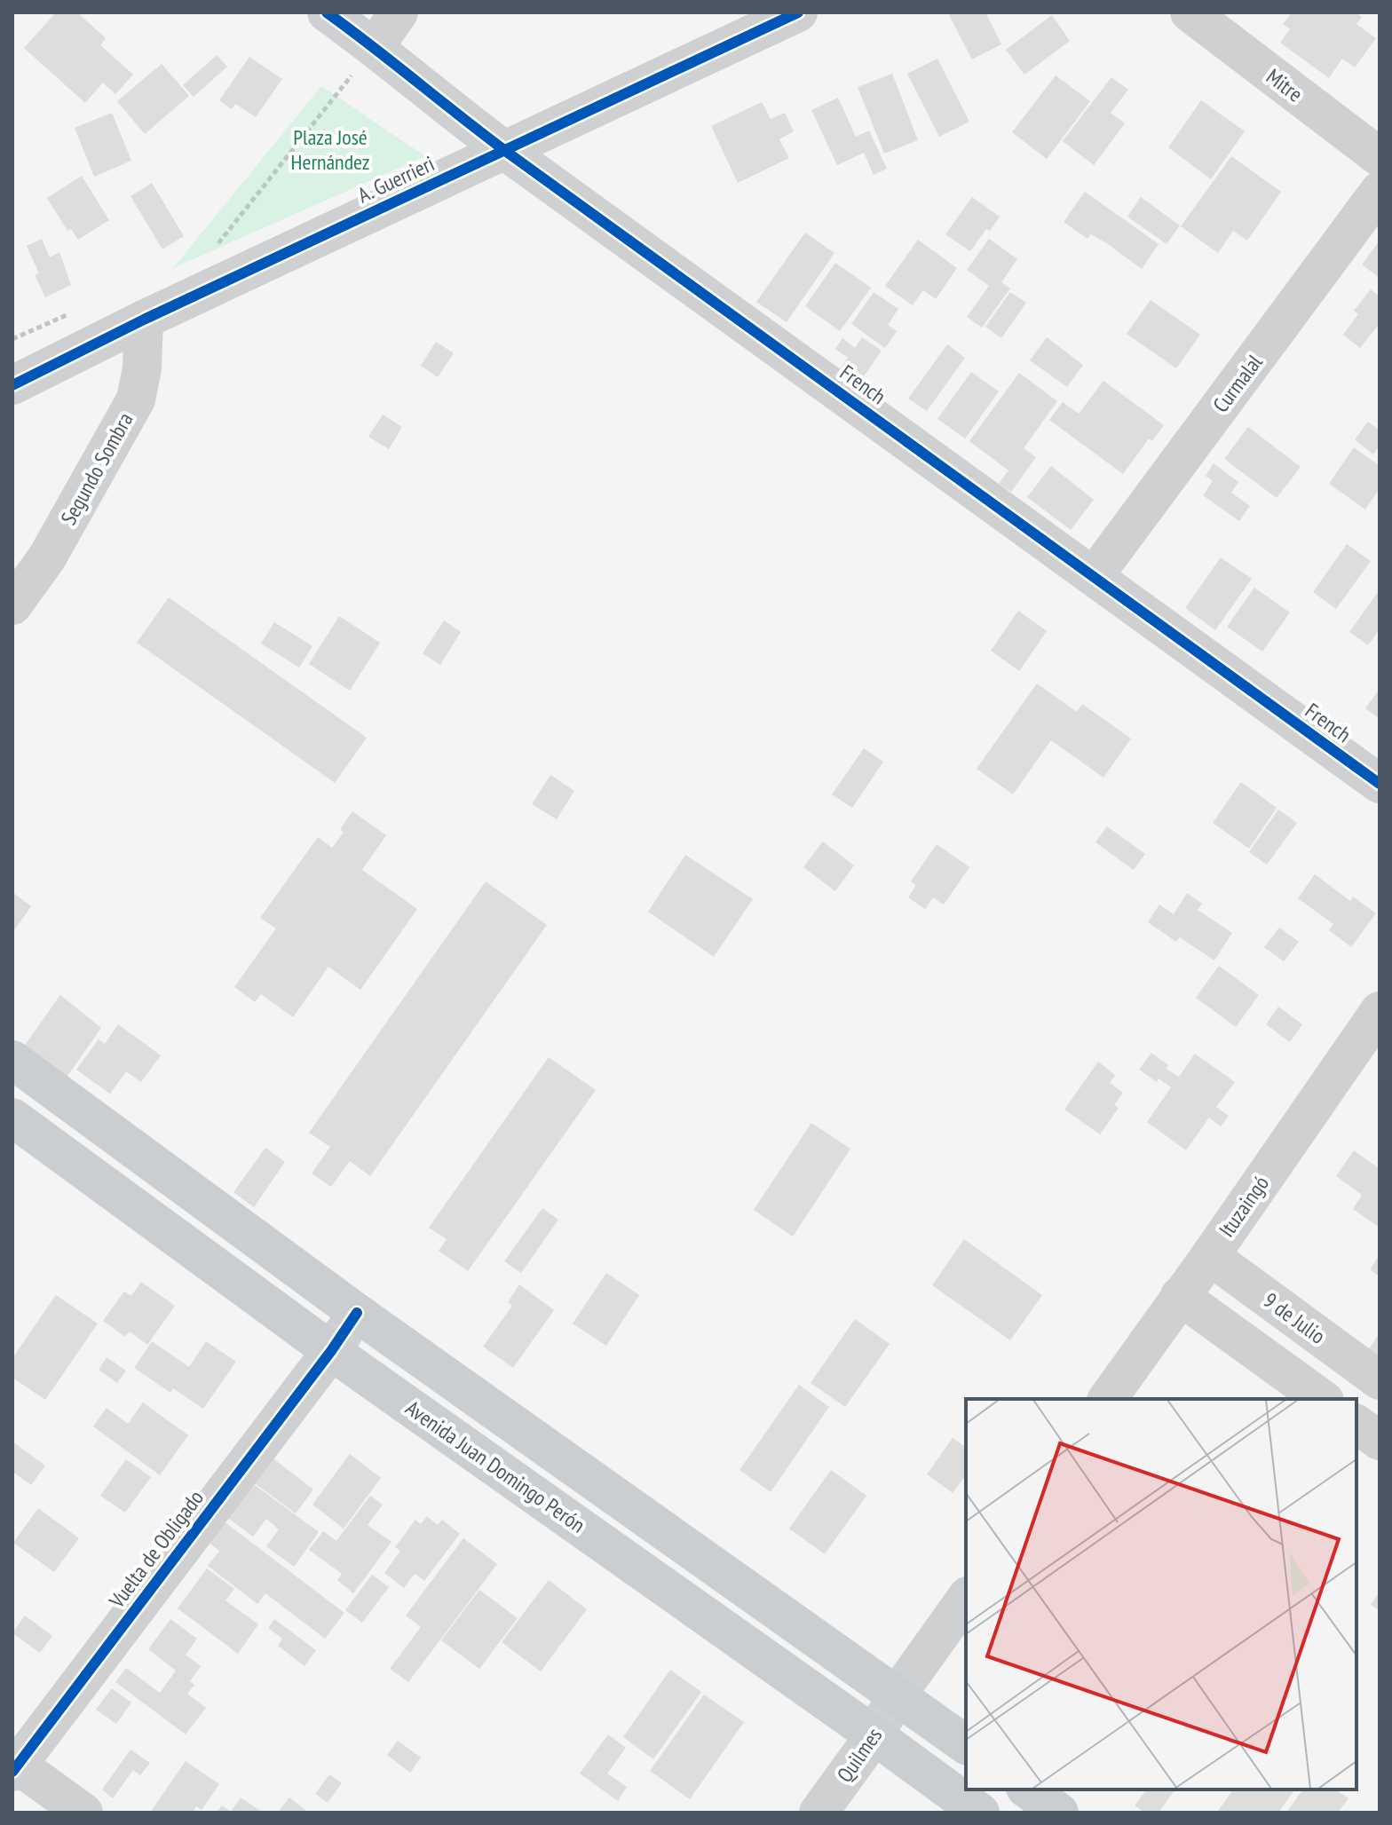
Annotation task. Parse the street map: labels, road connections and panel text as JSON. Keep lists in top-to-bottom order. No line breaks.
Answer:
{"streets":{"main road":["Avenida Juan Domingo Perón"],"street":["Mitre","A. Guerrieri","Curmalal","French","Segundo Sombra","Ituzaingó","9 de Julio","Vuelta de Obligado","Quilmes"]},"crossings":[["A. Guerrieri","French"],["A. Guerrieri","Segundo Sombra"],["Curmalal","French"],["Ituzaingó","9 de Julio"],["Avenida Juan Domingo Perón","Vuelta de Obligado"],["Avenida Juan Domingo Perón","Quilmes"]],"parks":["Plaza José Hernández"]}
